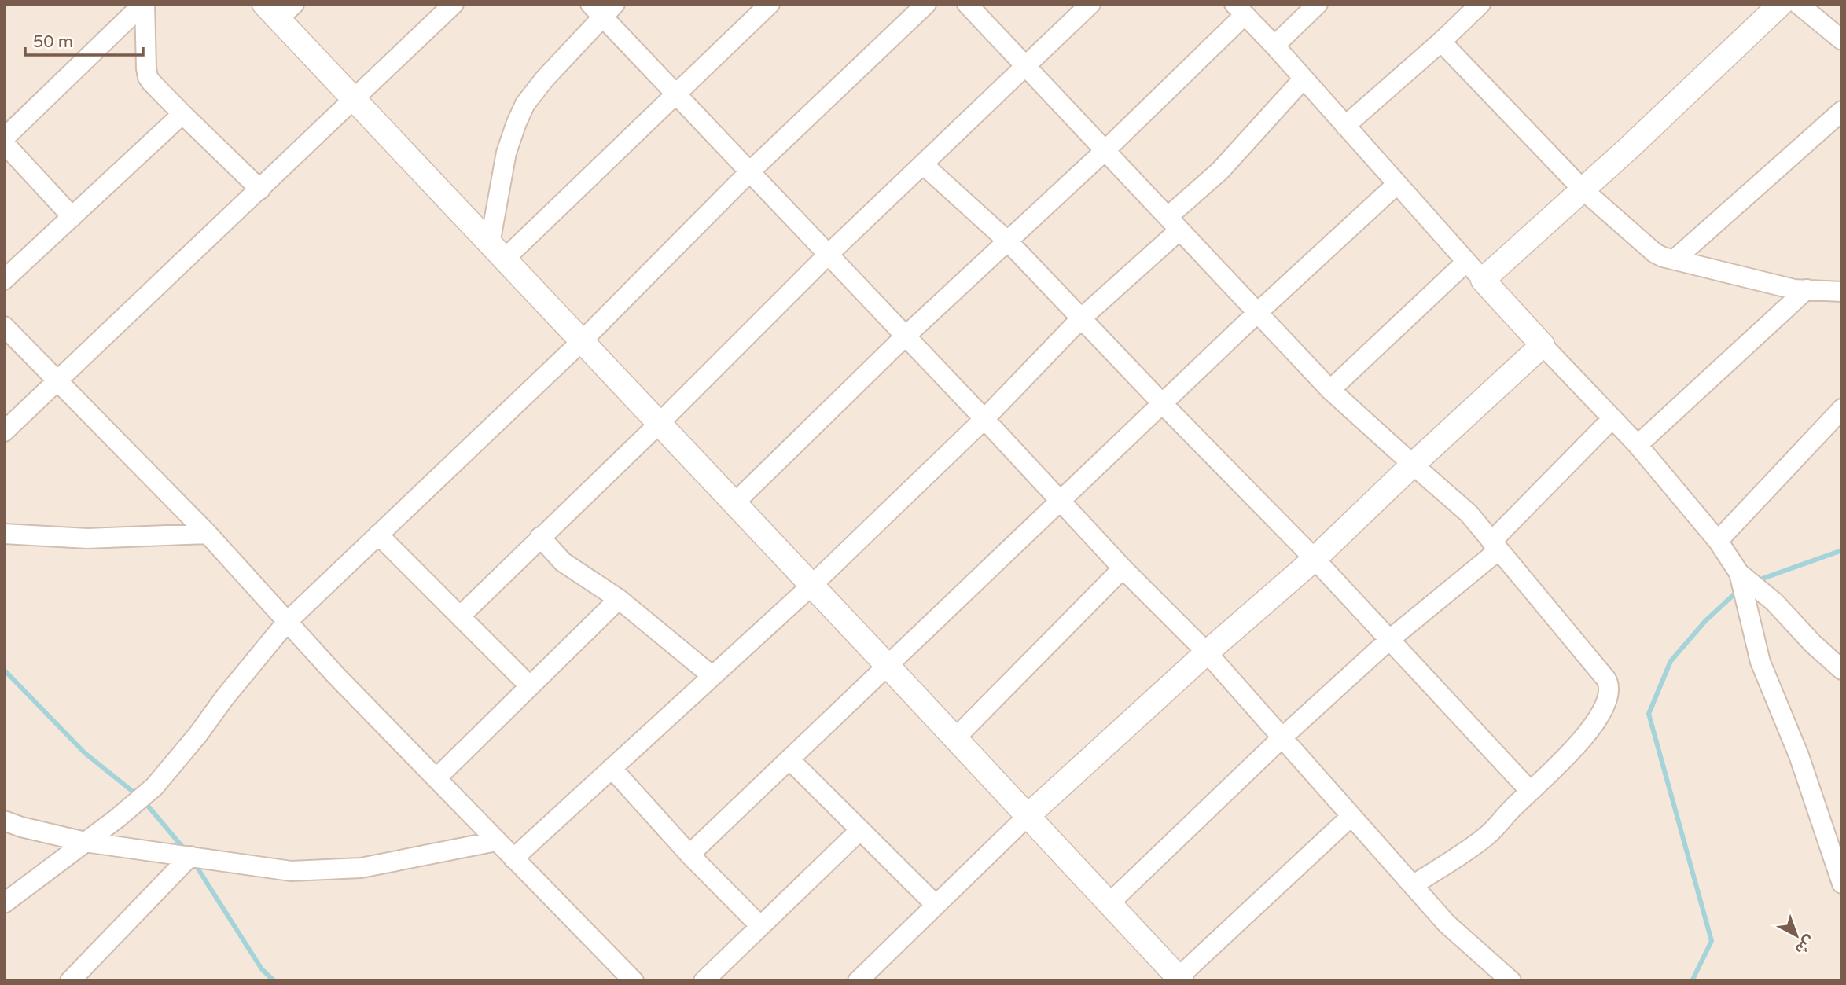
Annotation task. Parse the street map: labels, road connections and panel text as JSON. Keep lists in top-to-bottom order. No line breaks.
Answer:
{"scale_bar":"50 m","north":"bottom right"}
